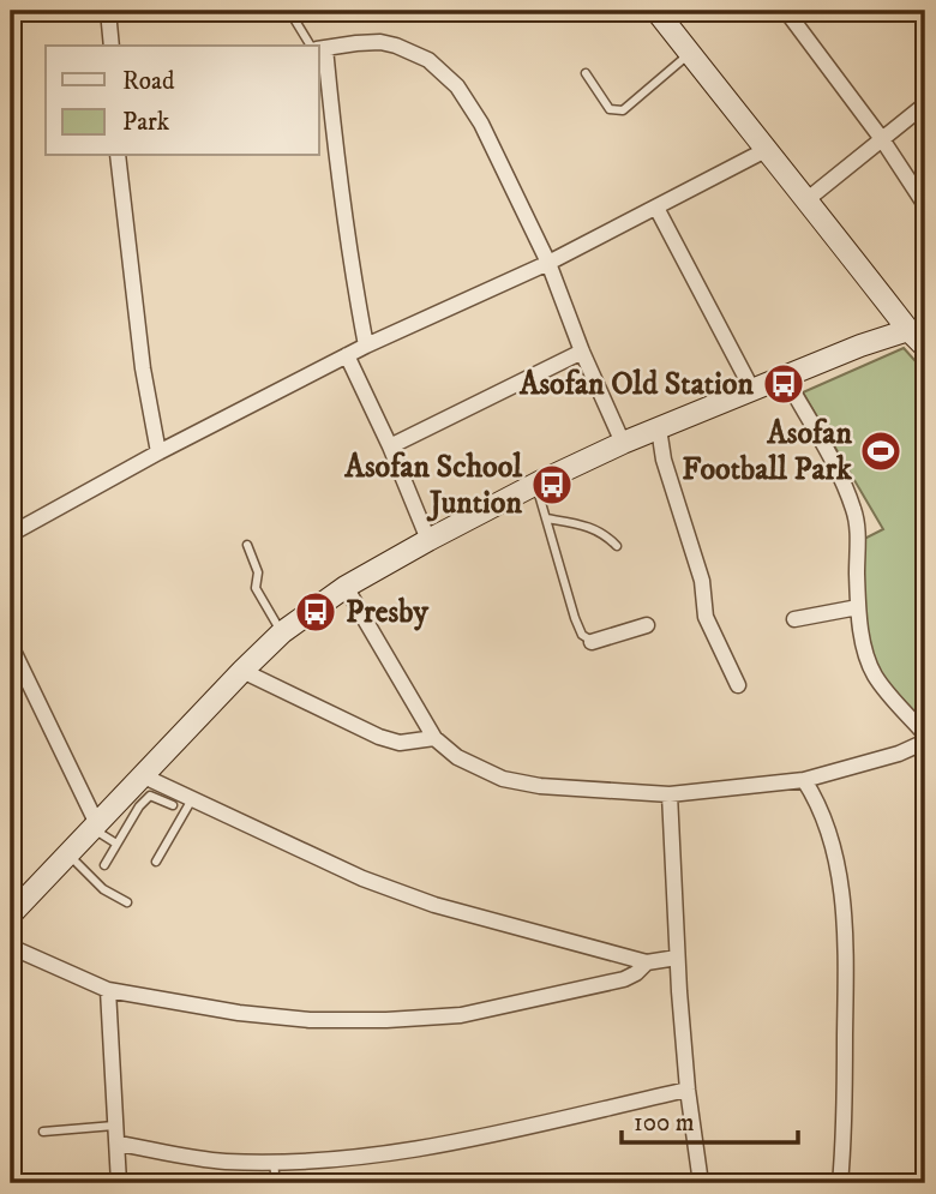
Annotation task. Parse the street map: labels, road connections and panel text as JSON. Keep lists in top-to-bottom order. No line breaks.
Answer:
{"places":{"bus stop":["Asofan Old Station","Asofan School Juntion","Presby"],"sports":["Asofan Football Park"]},"legend":["Road","Park"],"scale_bar":"100 m"}
